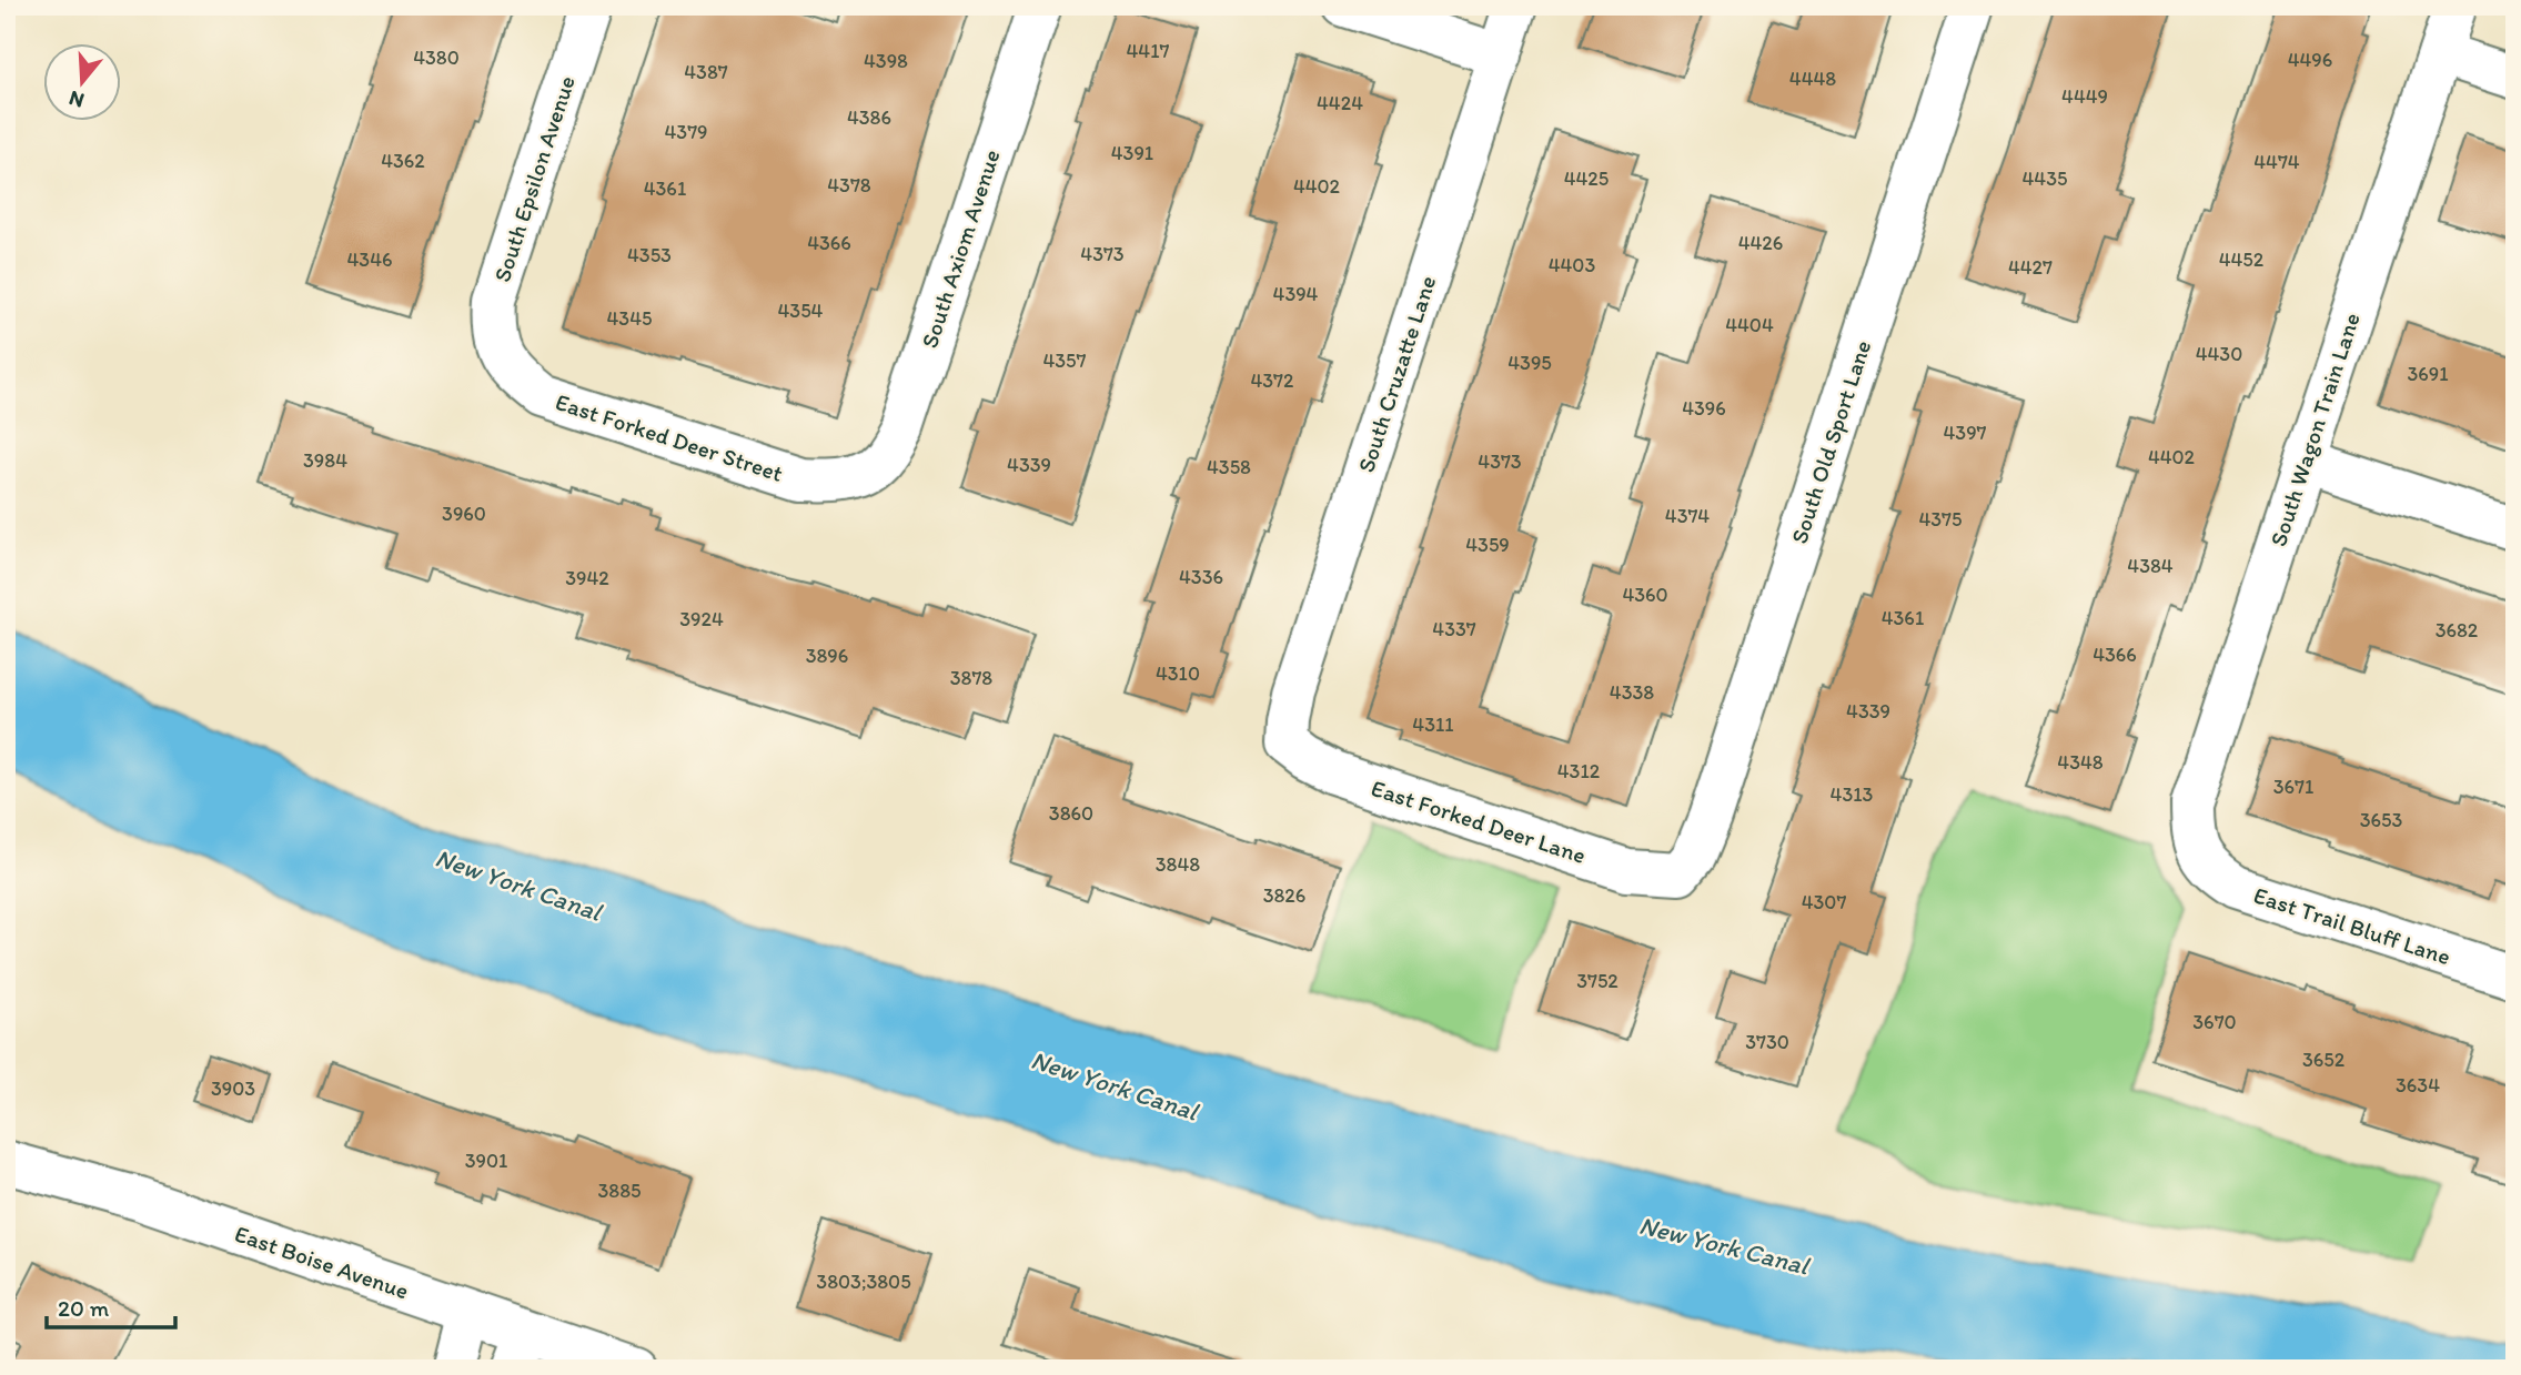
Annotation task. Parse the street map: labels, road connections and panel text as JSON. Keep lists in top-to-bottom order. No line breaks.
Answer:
{"streets":{"street":["South Epsilon Avenue","South Axiom Avenue","South Cruzatte Lane","South Wagon Train Lane","East Forked Deer Street","South Old Sport Lane","East Forked Deer Lane","East Trail Bluff Lane","East Boise Avenue"]},"crossings":[["South Epsilon Avenue","East Forked Deer Street"],["South Axiom Avenue","East Forked Deer Street"],["South Cruzatte Lane","East Forked Deer Lane"],["South Wagon Train Lane","East Trail Bluff Lane"],["South Old Sport Lane","East Forked Deer Lane"]],"water":["New York Canal"],"house_numbers":["4417","4380","4496","4398","4387","4448","4449","4424","4386","4379","4391","4362","4474","4425","4435","4378","4402","4361","4366","4426","4373","4353","4346","4452","4403","4427","4394","4354","4345","4404","4430","4357","4395","3691","4372","4396","4397","4402","3984","4373","4339","4358","3960","4374","4375","4359","4384","4336","3942","4360","4361","3924","4337","3682","4366","3896","4310","3878","4338","4339","4311","4348","4312","3671","4313","3860","3653","3848","3826","4307","3752","3670","3730","3652","3634","3903","3901","3885","3803;3805"],"scale_bar":"20 m","north":"bottom"}
